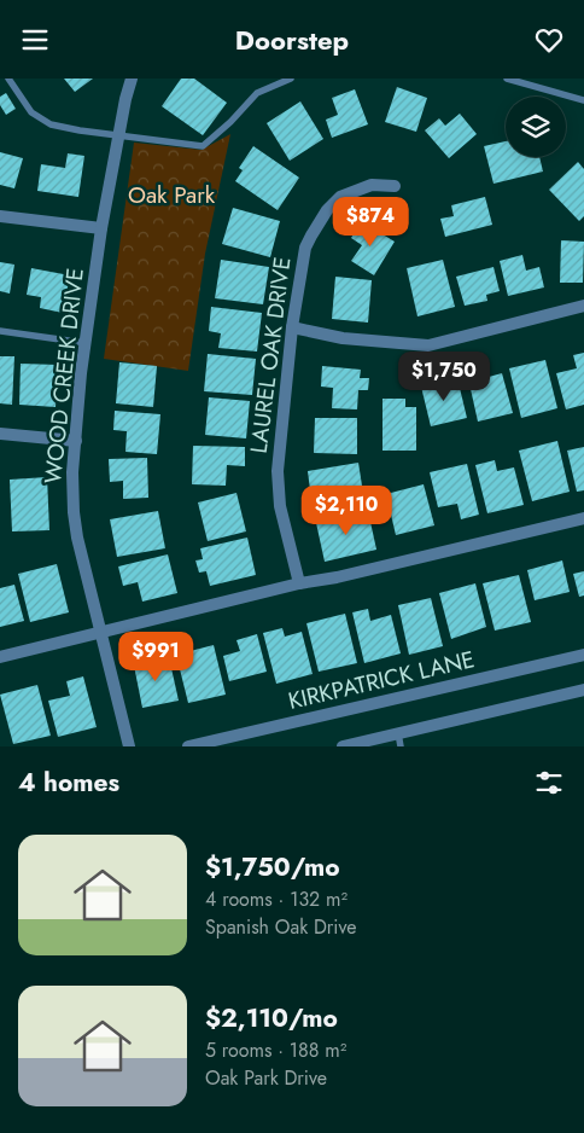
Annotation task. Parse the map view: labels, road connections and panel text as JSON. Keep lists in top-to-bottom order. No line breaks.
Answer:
{"streets":{"street":["LAUREL OAK DRIVE","WOOD CREEK DRIVE","KIRKPATRICK LANE"]},"parks":["Oak Park"],"page":{"header":"Doorstep","price":["$874","$1,750","$2,110","$991"],"heading":"4 homes","list":[{"name":"$1,750/mo","note":"4 rooms · 132 m² · Spanish Oak Drive"},{"name":"$2,110/mo","note":"5 rooms · 188 m² · Oak Park Drive"}]}}
